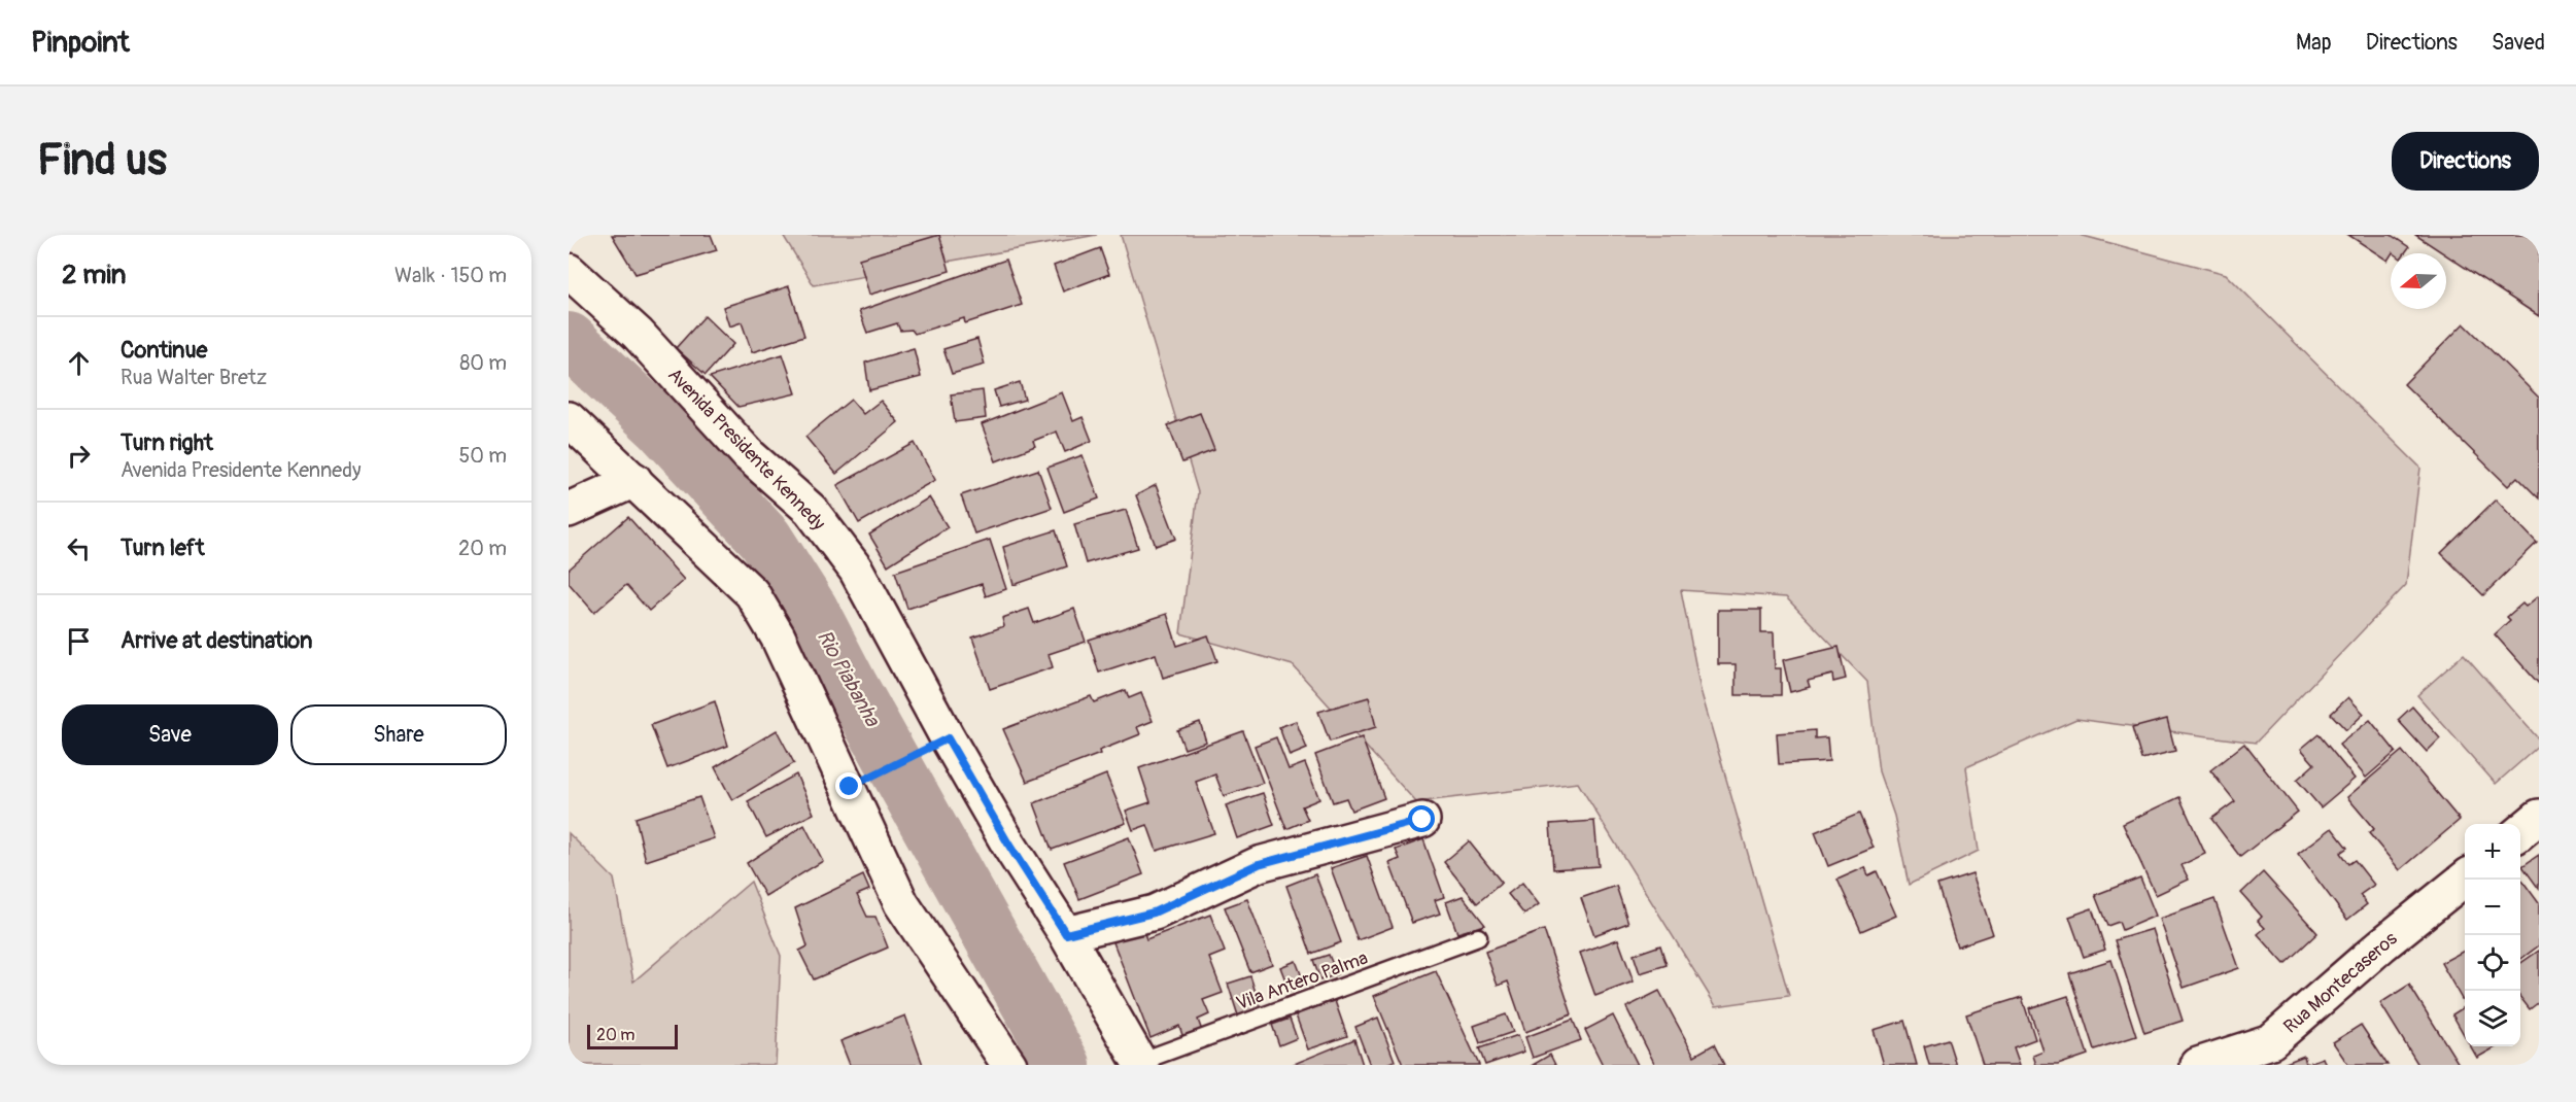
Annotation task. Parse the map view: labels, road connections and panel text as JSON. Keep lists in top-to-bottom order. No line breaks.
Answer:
{"streets":{"main road":["Avenida Presidente Kennedy","Rua Montecaseros"],"lane":["Vila Antero Palma"]},"crossings":[["Avenida Presidente Kennedy","Vila Antero Palma"]],"water":["Rio Piabanha"],"scale_bar":"20 m","north":"left","page":{"header":"Pinpoint","nav":["Map","Directions","Saved"],"buttons":["Directions",["Save","Share"]],"title":"Find us","heading":["2 min","Walk · 150 m"],"list":[["Continue","Rua Walter Bretz","80 m"],["Turn right","Avenida Presidente Kennedy","50 m"],["Turn left","20 m"],"Arrive at destination"],"map_buttons":["+","−"],"scale":"20 m"}}
